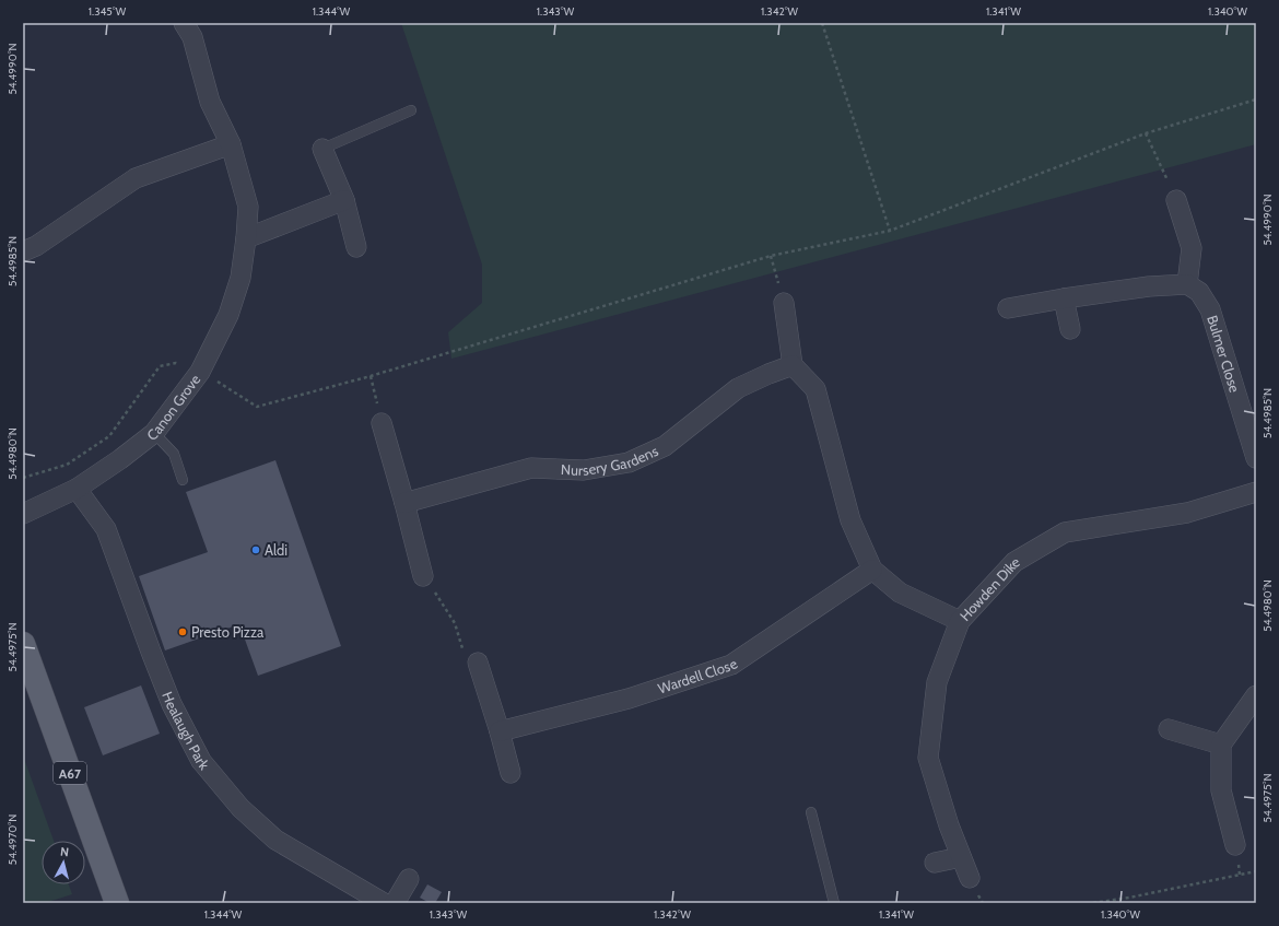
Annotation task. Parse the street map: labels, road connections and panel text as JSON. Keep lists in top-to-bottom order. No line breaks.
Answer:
{"streets":{"main road":["A67"],"street":["Bulmer Close","Canon Grove","Nursery Gardens","Howden Dike","Wardell Close","Healaugh Park"]},"crossings":[["Canon Grove","Healaugh Park"]],"places":["Aldi","Presto Pizza"],"north":"top","coordinates":["1.345°W","1.344°W","1.343°W","1.342°W","1.341°W","1.340°W","54.4990°N","54.4985°N","54.4980°N","54.4975°N","54.4970°N"]}
